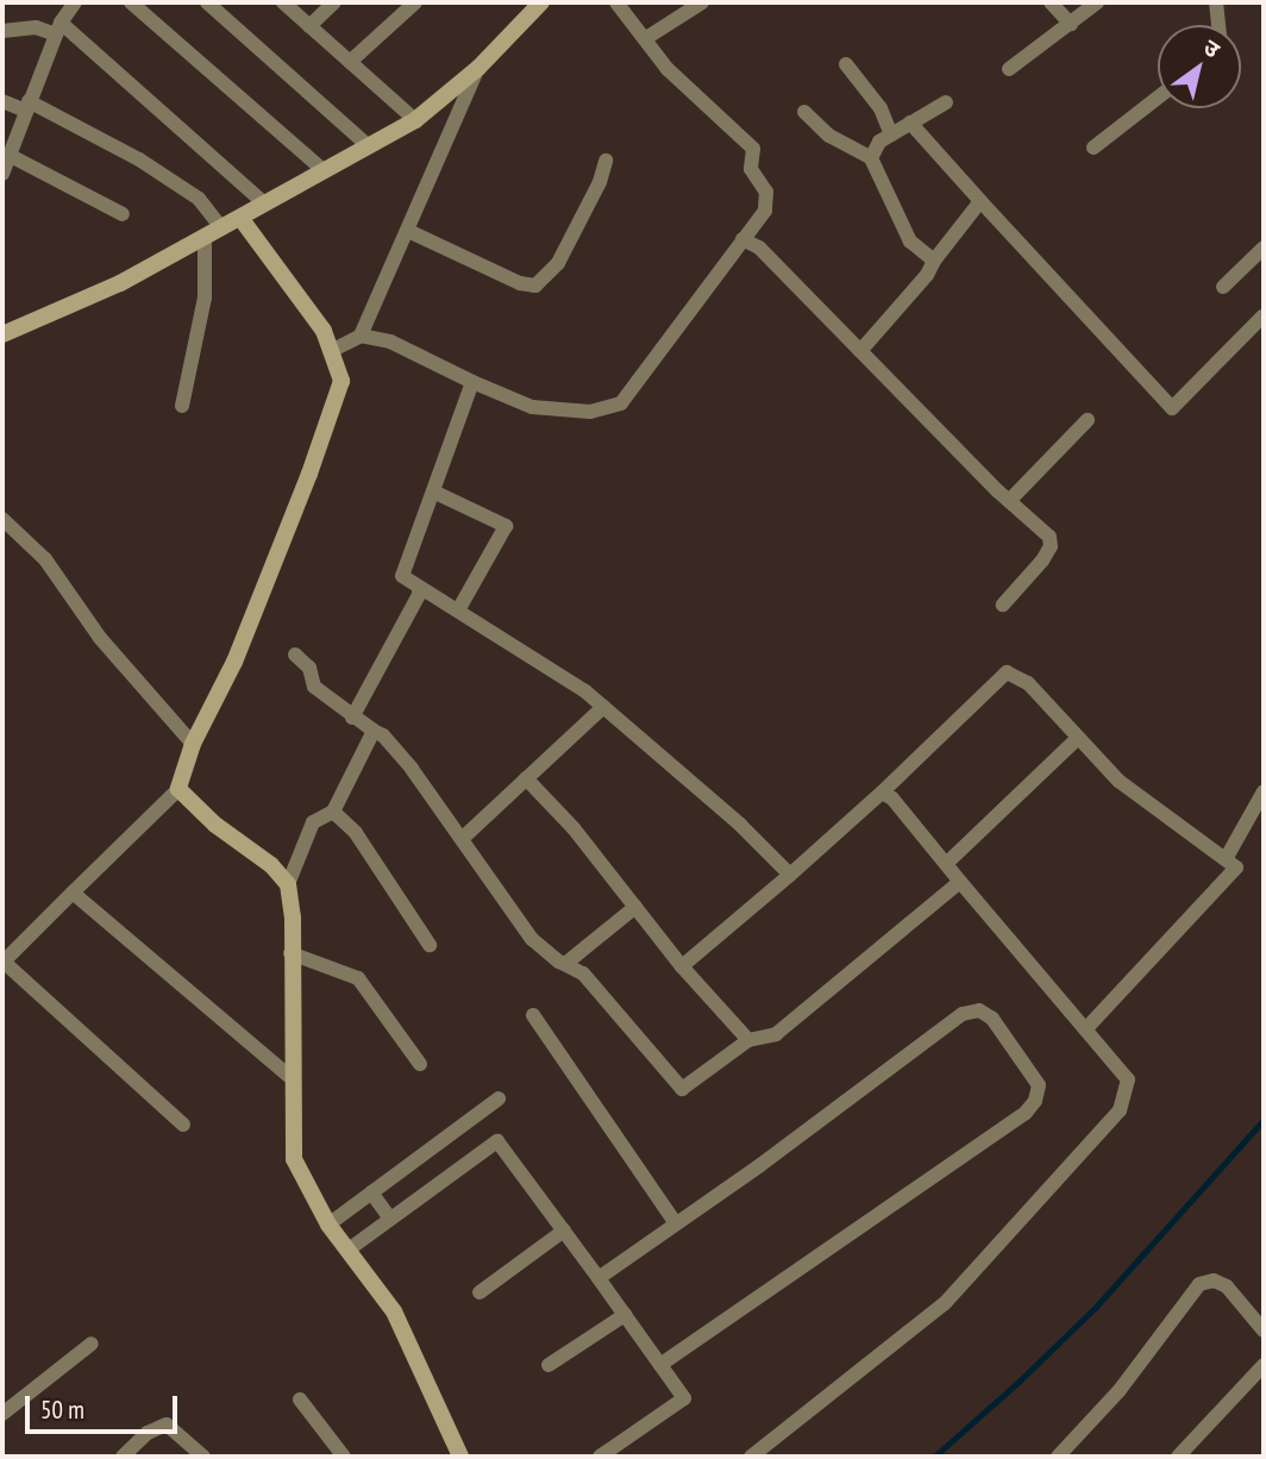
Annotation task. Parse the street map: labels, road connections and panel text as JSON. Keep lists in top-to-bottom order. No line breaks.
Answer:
{"scale_bar":"50 m","north":"top right"}
